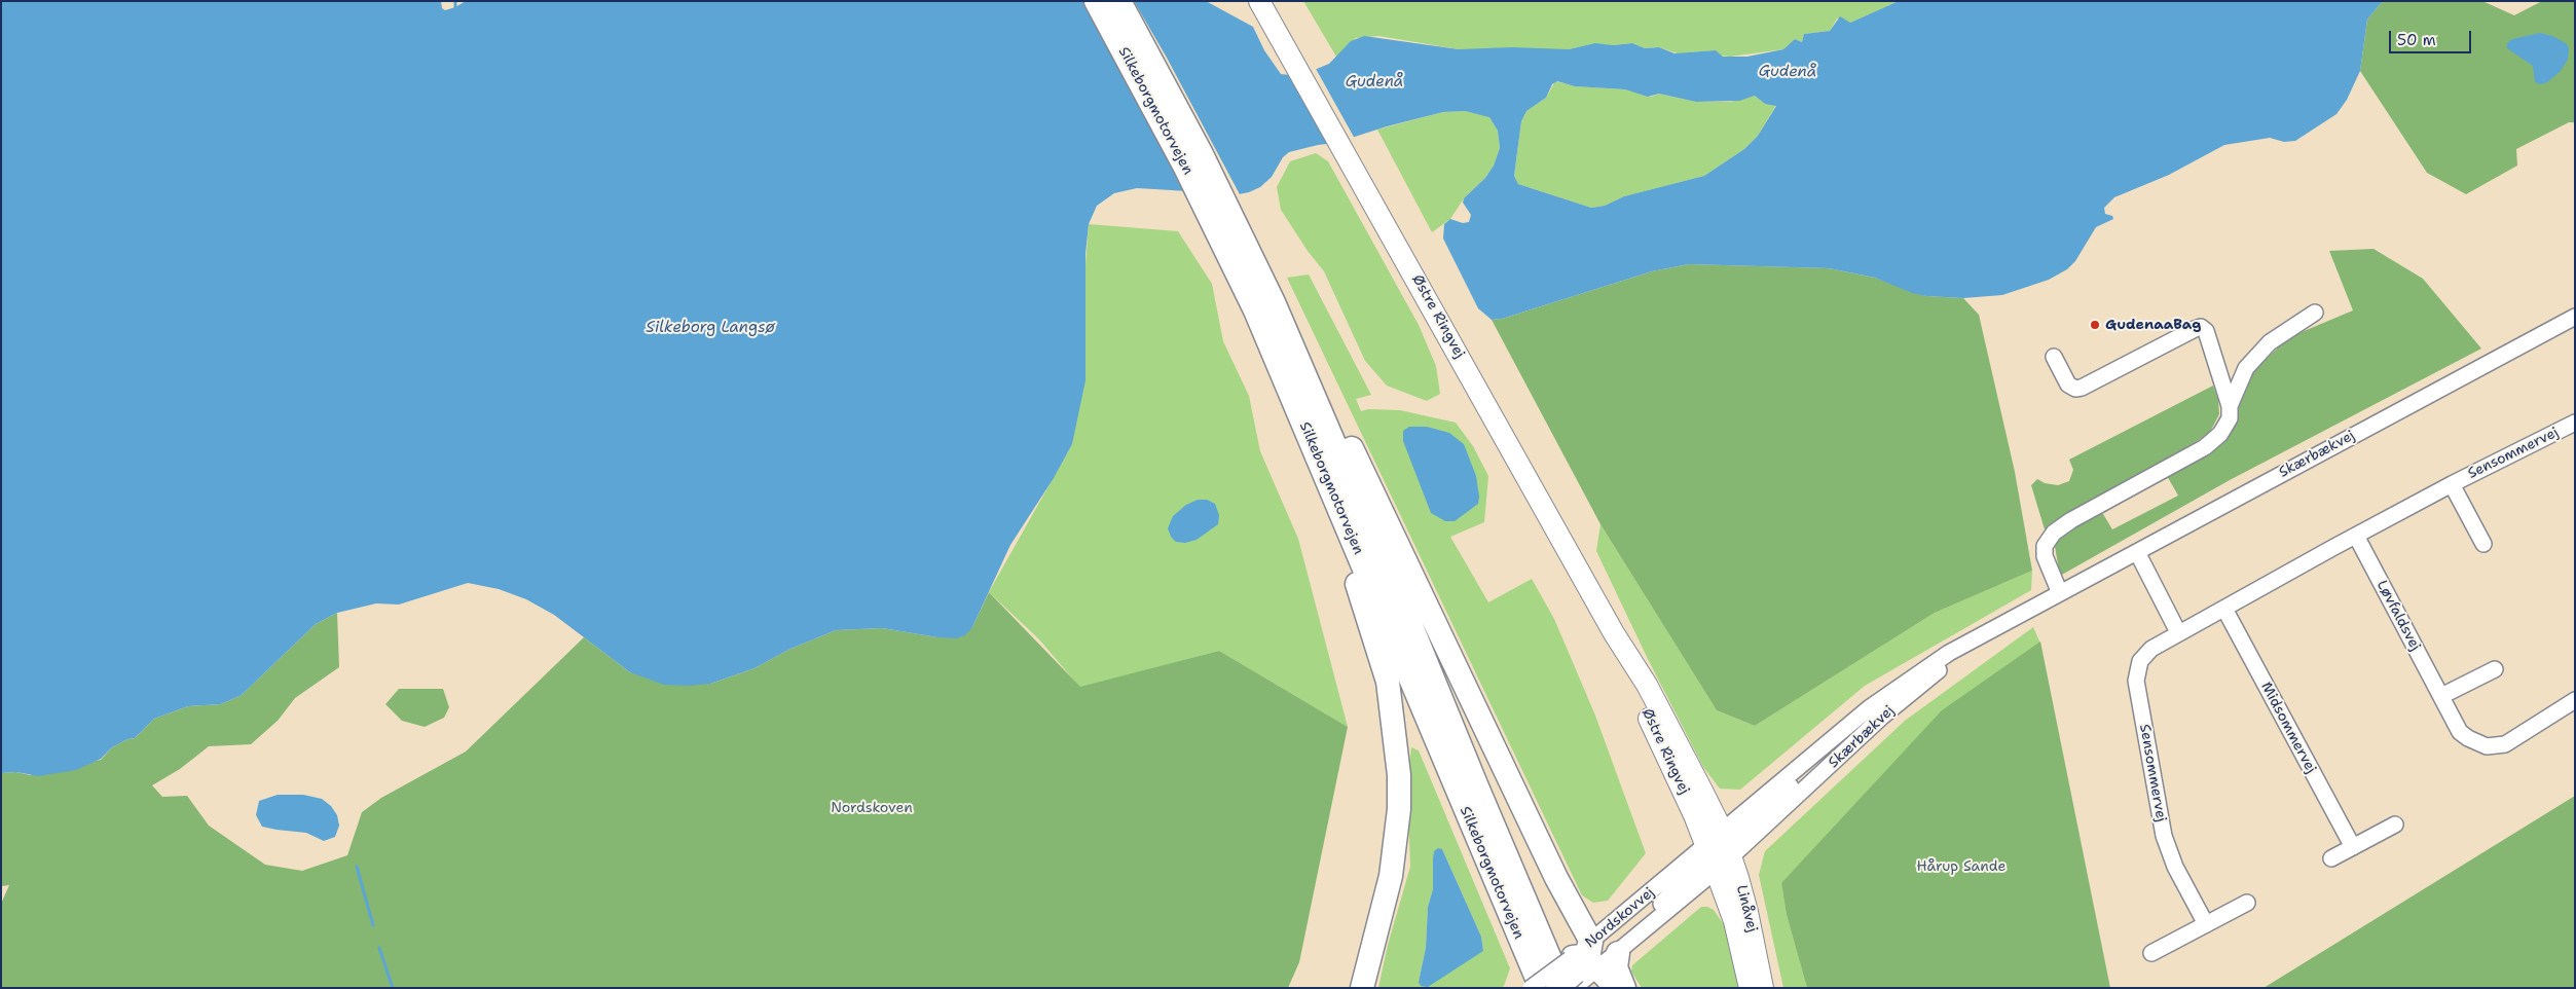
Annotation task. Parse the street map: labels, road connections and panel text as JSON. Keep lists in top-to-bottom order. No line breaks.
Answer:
{"streets":{"highway":["Silkeborgmotorvejen"],"main road":["Østre Ringvej","Linåvej"],"street":["Sensommervej","Skærbækvej","Løvfaldsvej","Midsommervej","Nordskovvej"]},"crossings":[["Silkeborgmotorvejen","Nordskovvej"],["Østre Ringvej","Skærbækvej"],["Østre Ringvej","Linåvej"],["Østre Ringvej","Nordskovvej"],["Sensommervej","Løvfaldsvej"],["Sensommervej","Midsommervej"],["Skærbækvej","Linåvej"],["Skærbækvej","Nordskovvej"],["Linåvej","Nordskovvej"]],"water":["Gudenå","Silkeborg Langsø"],"parks":["Nordskoven","Hårup Sande"],"places":["GudenaaBag"],"scale_bar":"50 m"}
